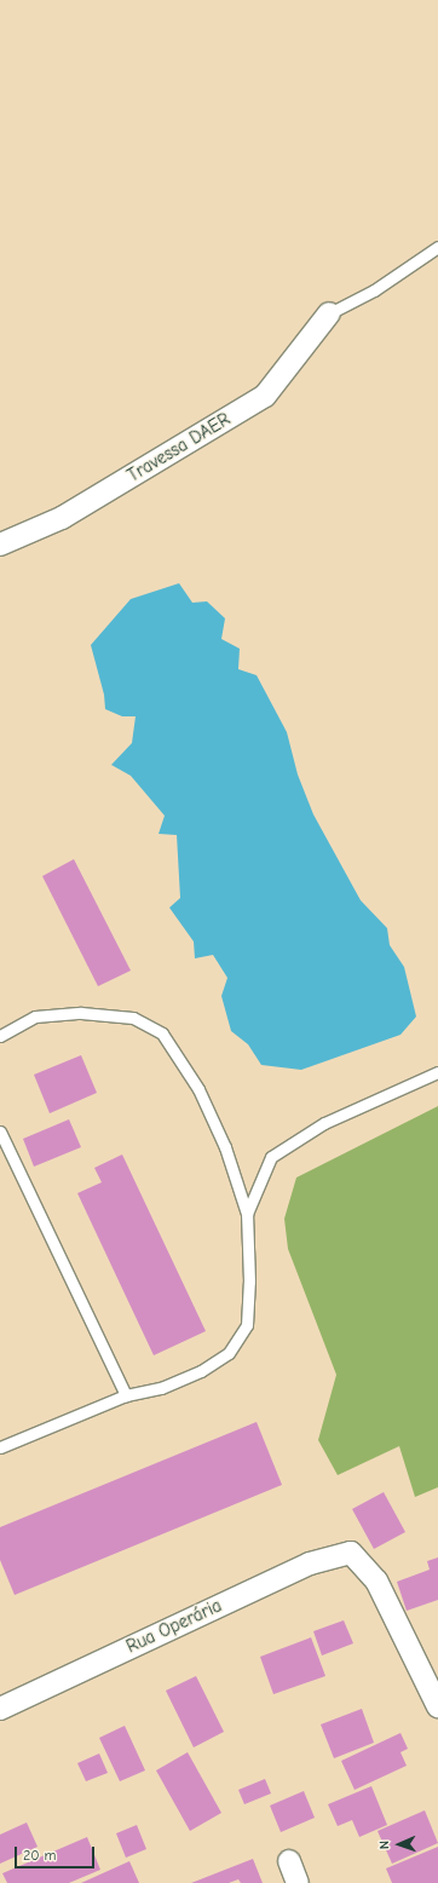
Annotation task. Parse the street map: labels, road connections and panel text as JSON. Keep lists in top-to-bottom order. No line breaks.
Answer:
{"streets":{"street":["Travessa DAER","Rua Operária"]},"scale_bar":"20 m","north":"left"}
